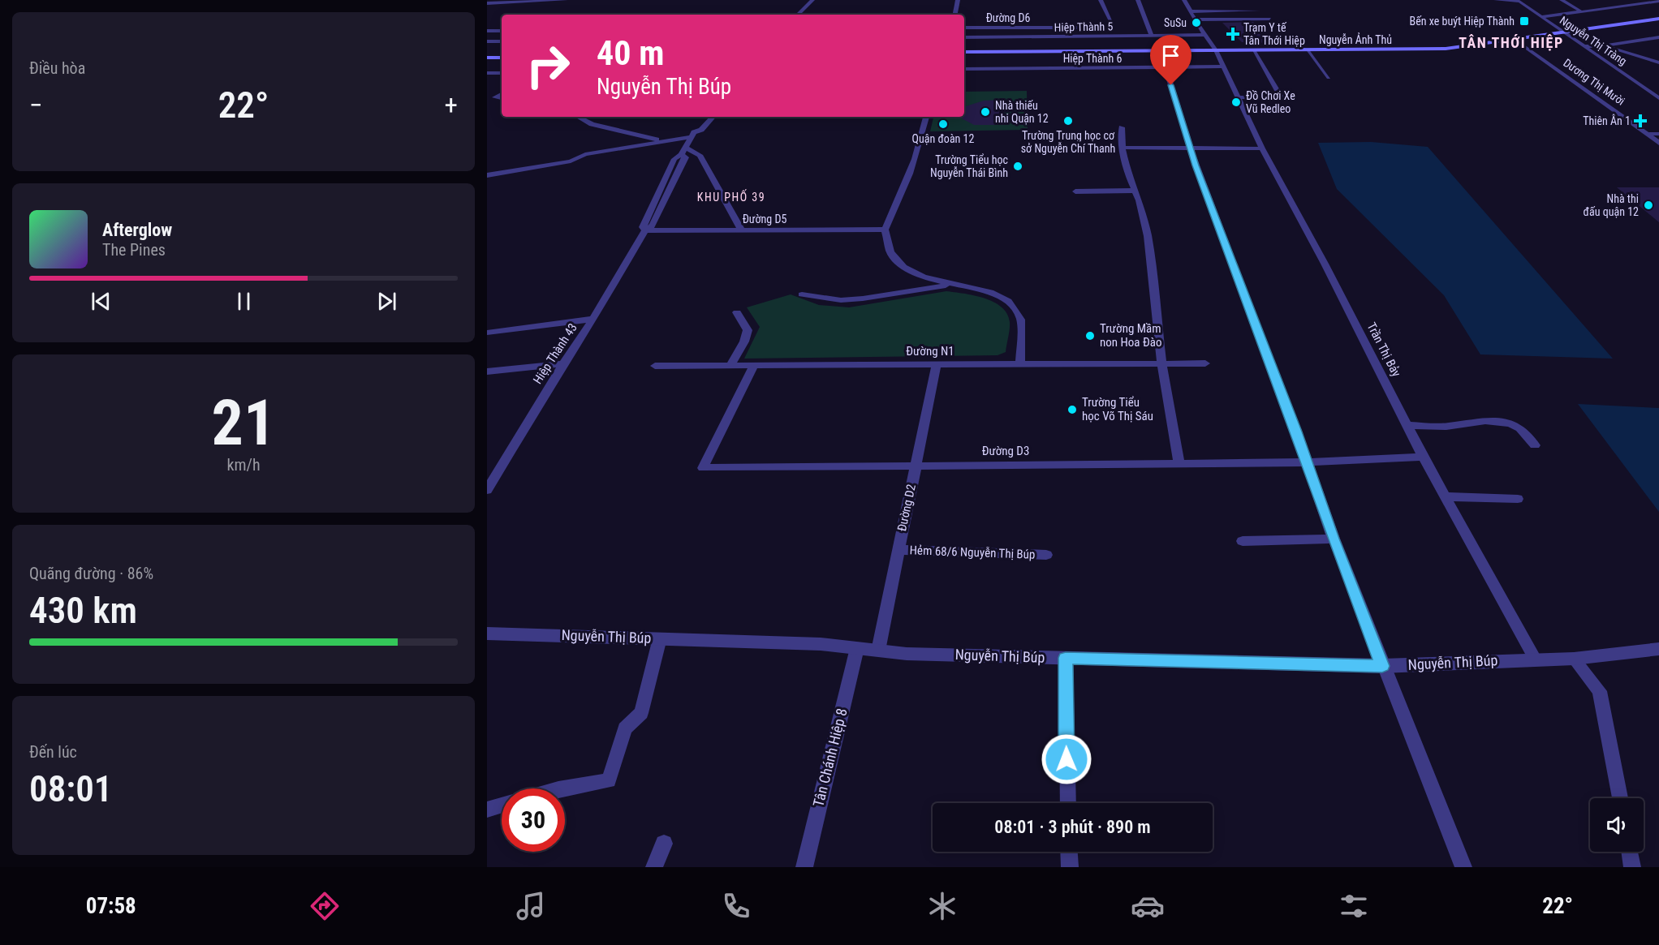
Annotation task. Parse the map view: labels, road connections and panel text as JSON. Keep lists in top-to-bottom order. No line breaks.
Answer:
{"streets":{"main road":["Nguyễn Ảnh Thủ"],"street":["Đường D6","Hiệp Thành 5","Nguyễn Thị Tràng","Hiệp Thành 6","Dương Thị Mười","Đường D5","Trần Thị Bảy","Đường N1","Hiệp Thành 43","Đường D3","Đường D2","Hẻm 68/6 Nguyễn Thị Búp","Nguyễn Thị Búp","Tân Chánh Hiệp 8"]},"crossings":[["Hiệp Thành 5","Trần Thị Bảy"],["Nguyễn Ảnh Thủ","Nguyễn Thị Tràng"],["Nguyễn Ảnh Thủ","Dương Thị Mười"],["Nguyễn Ảnh Thủ","Trần Thị Bảy"],["Hiệp Thành 6","Trần Thị Bảy"],["Đường D5","Hiệp Thành 43"],["Trần Thị Bảy","Đường D3"],["Trần Thị Bảy","Nguyễn Thị Búp"],["Đường N1","Đường D3"],["Đường N1","Đường D2"],["Đường D3","Đường D2"],["Đường D2","Hẻm 68/6 Nguyễn Thị Búp"],["Đường D2","Nguyễn Thị Búp"],["Nguyễn Thị Búp","Tân Chánh Hiệp 8"]],"districts":["TÂN THỚI HIỆP","KHU PHỐ 39"],"places":{"transit":["Bến xe buýt Hiệp Thành"],"other":["SuSu","Đồ Chơi Xe Vũ Redleo","Nhà thiếu nhi Quận 12","Trường Trung học cơ sở Nguyễn Chí Thanh","Quận đoàn 12","Trường Tiểu học Nguyễn Thái Bình","Nhà thi đấu quận 12","Trường Mầm non Hoa Đào","Trường Tiểu học Võ Thị Sáu"],"health":["Trạm Y tế Tân Thới Hiệp","Thiên Ân 1"]},"page":{"tile":["Điều hòa",["21","km/h"],["Quãng đường · 86%","430 km"],["Đến lúc","08:01"]],"turn":["40 m","Nguyễn Thị Búp"],"heat":["−","22°","+"],"song":["Afterglow","The Pines"],"limit":"30","trip":"08:01 · 3 phút · 890 m","tabs":["07:58","22°"]}}
